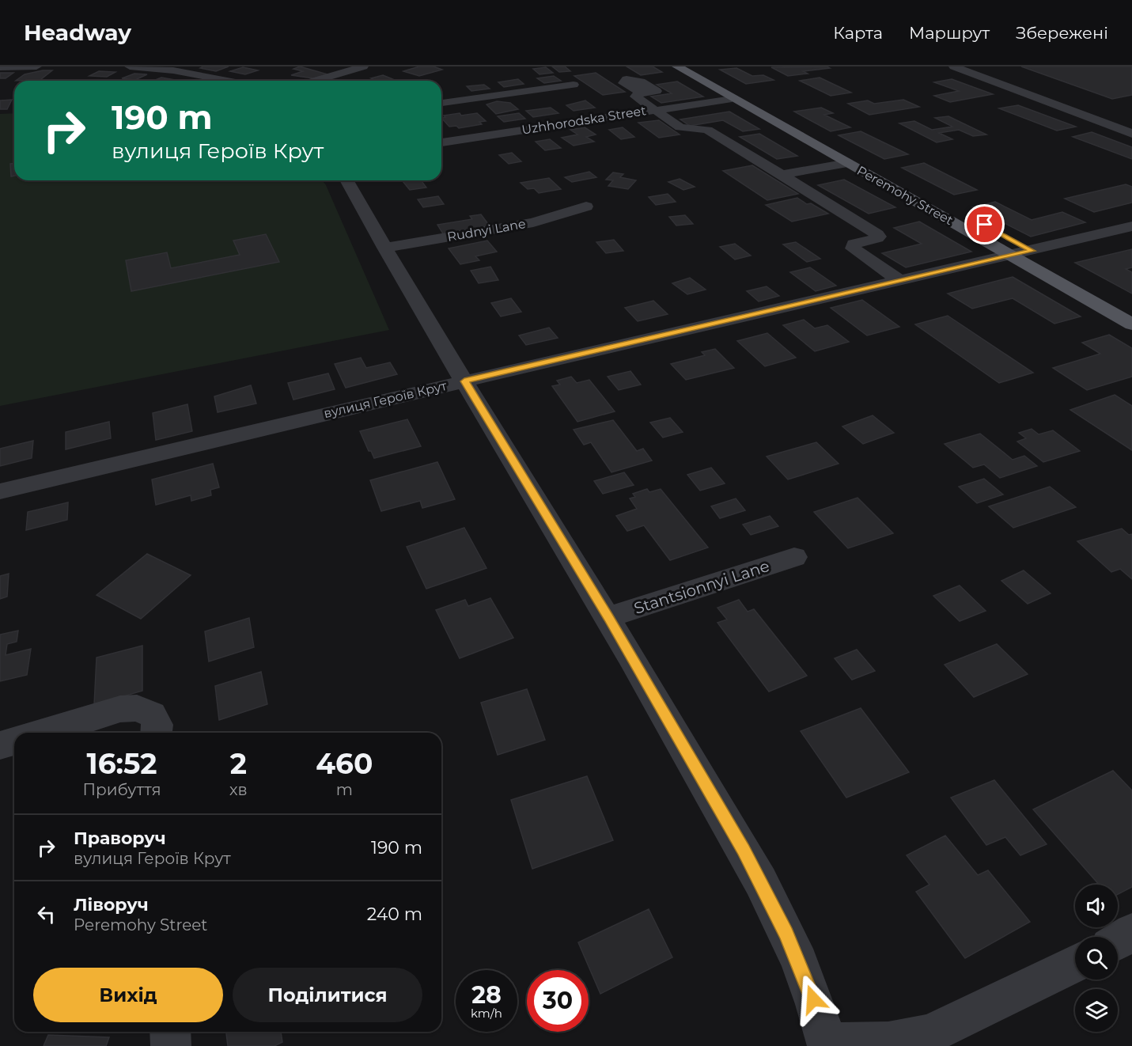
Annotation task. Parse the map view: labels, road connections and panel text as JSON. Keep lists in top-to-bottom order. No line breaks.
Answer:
{"streets":{"main road":["Peremohy Street"],"street":["Uzhhorodska Street","Rudnyi Lane","вулиця Героїв Крут","Stantsionnyi Lane"]},"crossings":[["Uzhhorodska Street","Peremohy Street"],["Peremohy Street","вулиця Героїв Крут"]],"page":{"header":"Headway","nav":["Карта","Маршрут","Збережені"],"turn":["190 m","вулиця Героїв Крут"],"eta":["16:52","Прибуття","2","хв","460","m"],"list":[{"name":"Праворуч","note":"вулиця Героїв Крут","value":"190 m"},{"name":"Ліворуч","note":"Peremohy Street","value":"240 m"}],"buttons":["Вихід","Поділитися"],"speed":"28 km/h","limit":"30"}}
